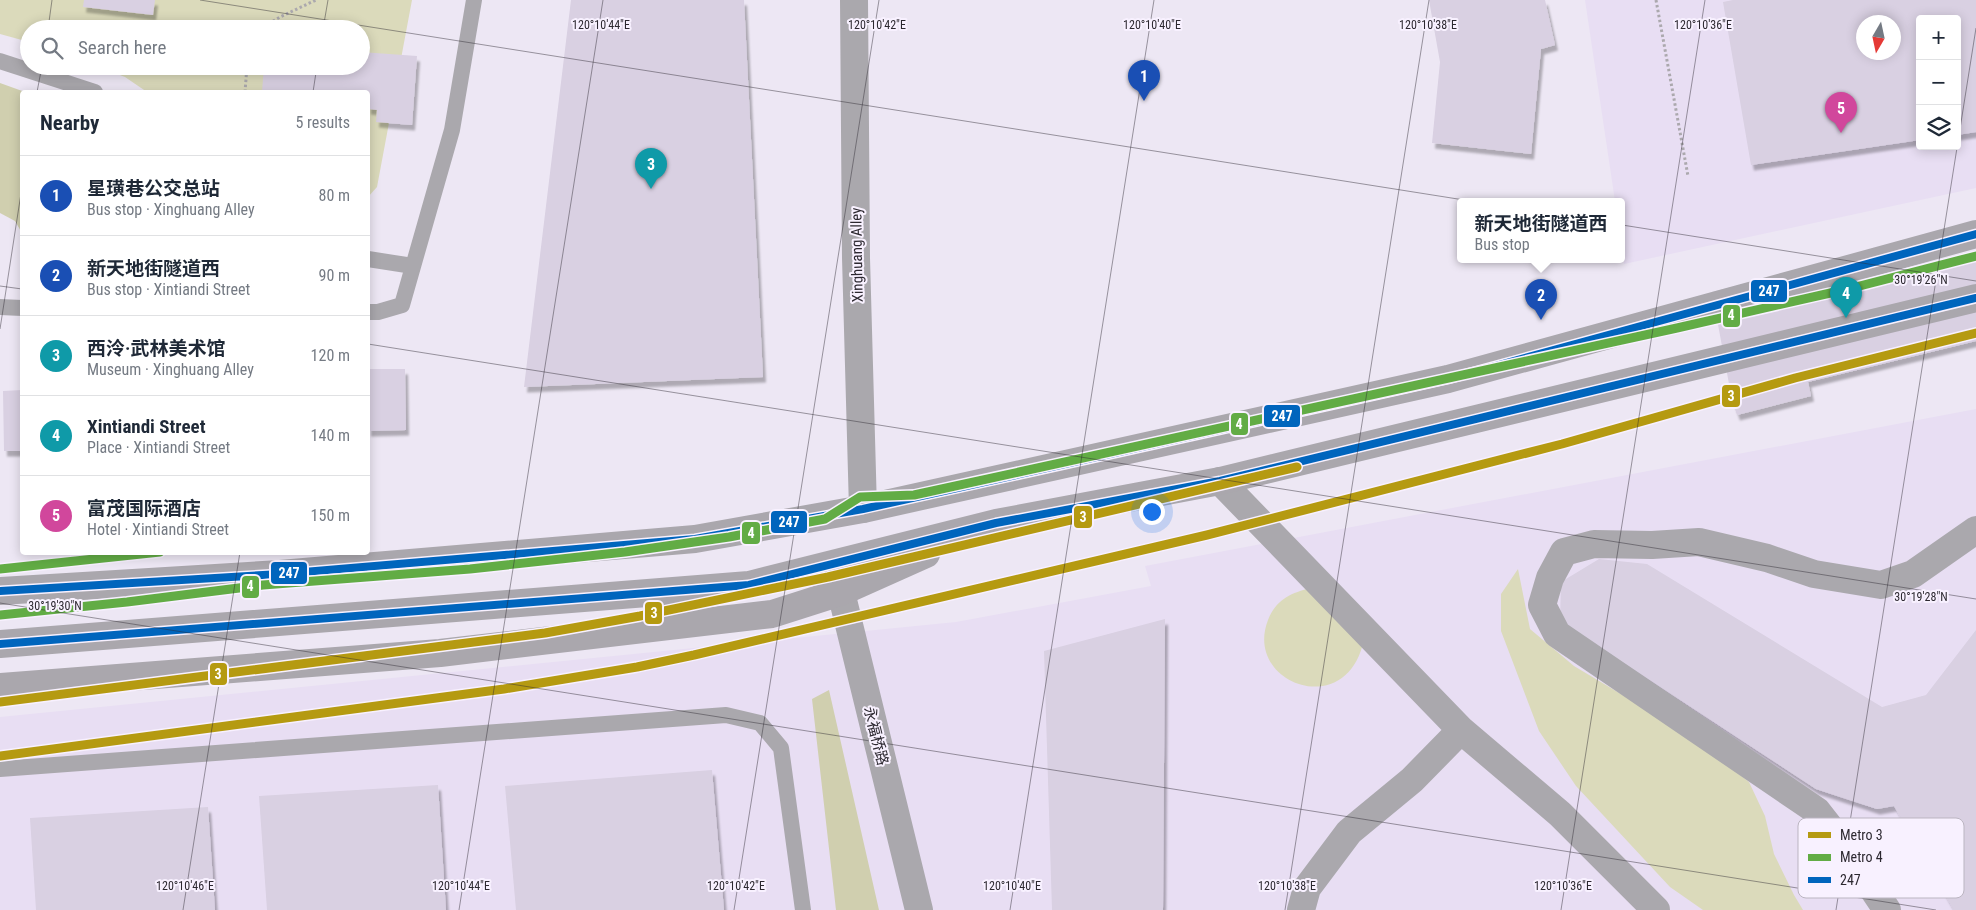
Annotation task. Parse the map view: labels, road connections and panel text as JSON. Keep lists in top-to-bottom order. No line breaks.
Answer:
{"streets":{"street":["Xinghuang Alley","永福桥路"]},"lines":["transit line 247","metro line 4","metro line 3"],"legend":["Metro 3","Metro 4","247"],"north":"bottom","page":{"map_buttons":["+","−"],"search":"Search here","pins":["1","5","3","4","2"],"heading":["Nearby","5 results"],"list":[{"mark":"1","name":"星璜巷公交总站","note":"Bus stop · Xinghuang Alley","value":"80 m"},{"mark":"2","name":"新天地街隧道西","note":"Bus stop · Xintiandi Street","value":"90 m"},{"mark":"3","name":"西泠·武林美术馆","note":"Museum · Xinghuang Alley","value":"120 m"},{"mark":"4","name":"Xintiandi Street","note":"Place · Xintiandi Street","value":"140 m"},{"mark":"5","name":"富茂国际酒店","note":"Hotel · Xintiandi Street","value":"150 m"}],"popup":["新天地街隧道西","Bus stop"]},"coordinates":["120°10'44\"E","120°10'42\"E","120°10'40\"E","120°10'38\"E","120°10'36\"E","30°19'26\"N","30°19'28\"N","30°19'30\"N","120°10'46\"E"]}
